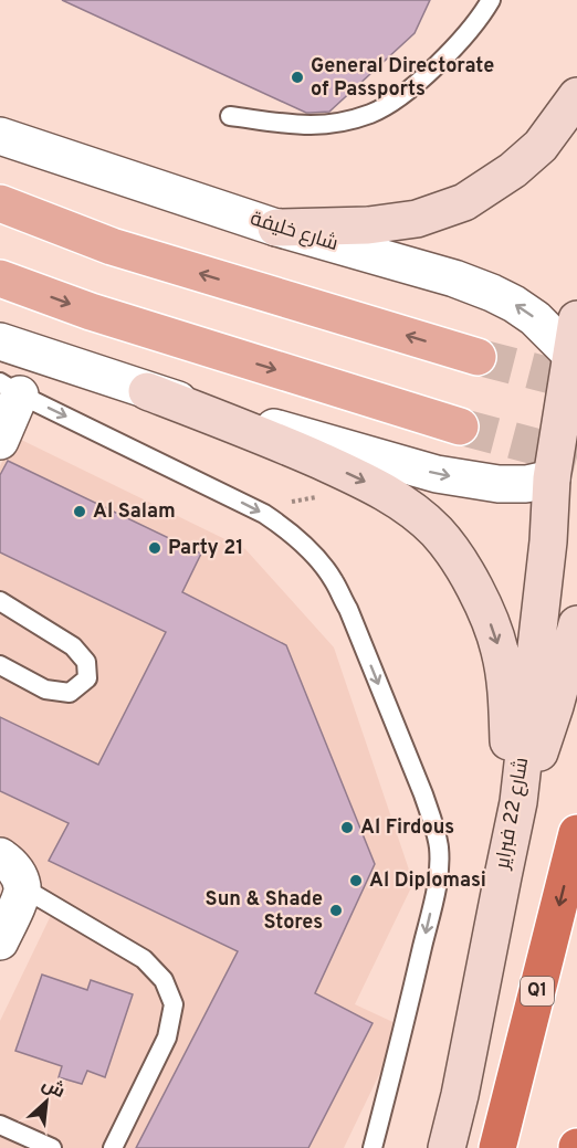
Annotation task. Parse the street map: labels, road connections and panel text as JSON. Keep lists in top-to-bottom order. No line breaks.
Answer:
{"streets":{"highway":["Q1"],"main road":["شارع 22 فبراير"],"street":["شارع خليفة"]},"crossings":[["شارع خليفة","شارع 22 فبراير"]],"places":["General Directorate of Passports","Al Salam","Party 21","Al Firdous","Al Diplomasi","Sun & Shade Stores"],"north":"top right"}
